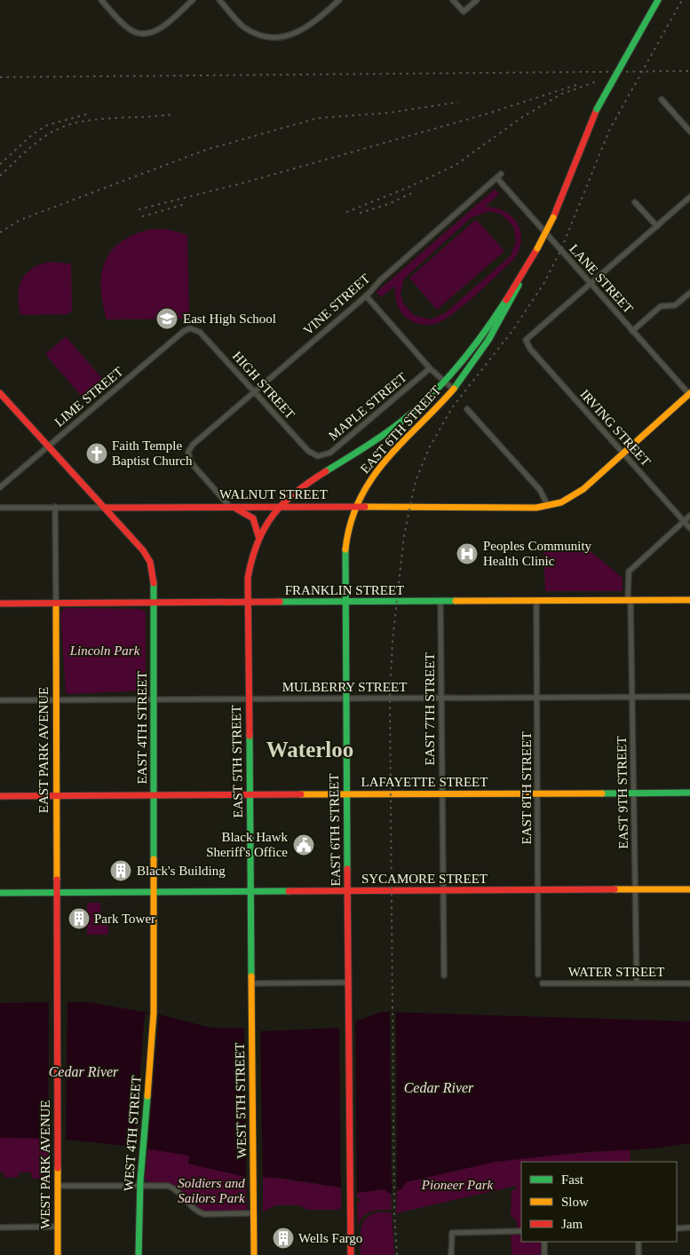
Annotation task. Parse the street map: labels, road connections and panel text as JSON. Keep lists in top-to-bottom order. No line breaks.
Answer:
{"streets":{"main road":["EAST 6TH STREET","WALNUT STREET","FRANKLIN STREET","EAST 4TH STREET","EAST PARK AVENUE","EAST 5TH STREET","LAFAYETTE STREET","SYCAMORE STREET","WEST 5TH STREET","WEST 4TH STREET","WEST PARK AVENUE"],"street":["LANE STREET","VINE STREET","HIGH STREET","LIME STREET","MAPLE STREET","IRVING STREET","MULBERRY STREET","EAST 7TH STREET","EAST 8TH STREET","EAST 9TH STREET","WATER STREET"]},"crossings":[["LANE STREET","VINE STREET"],["LANE STREET","IRVING STREET"],["LANE STREET","WALNUT STREET"],["VINE STREET","HIGH STREET"],["VINE STREET","WALNUT STREET"],["HIGH STREET","LIME STREET"],["HIGH STREET","MAPLE STREET"],["LIME STREET","EAST 4TH STREET"],["IRVING STREET","WALNUT STREET"],["IRVING STREET","EAST 9TH STREET"],["EAST 6TH STREET","WALNUT STREET"],["EAST 6TH STREET","FRANKLIN STREET"],["EAST 6TH STREET","MULBERRY STREET"],["EAST 6TH STREET","EAST 5TH STREET"],["EAST 6TH STREET","LAFAYETTE STREET"],["EAST 6TH STREET","SYCAMORE STREET"],["WALNUT STREET","EAST 4TH STREET"],["WALNUT STREET","EAST PARK AVENUE"],["WALNUT STREET","EAST 5TH STREET"],["FRANKLIN STREET","EAST 7TH STREET"],["FRANKLIN STREET","EAST 4TH STREET"],["FRANKLIN STREET","EAST PARK AVENUE"],["FRANKLIN STREET","EAST 5TH STREET"],["FRANKLIN STREET","EAST 8TH STREET"],["FRANKLIN STREET","EAST 9TH STREET"],["MULBERRY STREET","EAST 7TH STREET"],["MULBERRY STREET","EAST 4TH STREET"],["MULBERRY STREET","EAST PARK AVENUE"],["MULBERRY STREET","EAST 5TH STREET"],["MULBERRY STREET","EAST 8TH STREET"],["MULBERRY STREET","EAST 9TH STREET"],["EAST 7TH STREET","LAFAYETTE STREET"],["EAST 7TH STREET","SYCAMORE STREET"],["EAST 4TH STREET","LAFAYETTE STREET"],["EAST 4TH STREET","SYCAMORE STREET"],["EAST 4TH STREET","WEST 4TH STREET"],["EAST PARK AVENUE","LAFAYETTE STREET"],["EAST PARK AVENUE","SYCAMORE STREET"],["EAST PARK AVENUE","WEST PARK AVENUE"],["EAST 5TH STREET","LAFAYETTE STREET"],["EAST 5TH STREET","SYCAMORE STREET"],["EAST 5TH STREET","WEST 5TH STREET"],["LAFAYETTE STREET","EAST 8TH STREET"],["LAFAYETTE STREET","EAST 9TH STREET"],["EAST 8TH STREET","SYCAMORE STREET"],["EAST 9TH STREET","SYCAMORE STREET"],["EAST 9TH STREET","WATER STREET"]],"districts":["Waterloo"],"water":["Cedar River"],"parks":["Lincoln Park","Soldiers and Sailors Park","Pioneer Park"],"places":{"school or university":["East High School"],"church":["Faith Temple Baptist Church"],"hospital":["Peoples Community Health Clinic"],"public building":["Black Hawk Sheriff's Office"],"building":["Black's Building","Park Tower","Wells Fargo"]},"legend":["Fast","Slow","Jam"]}
